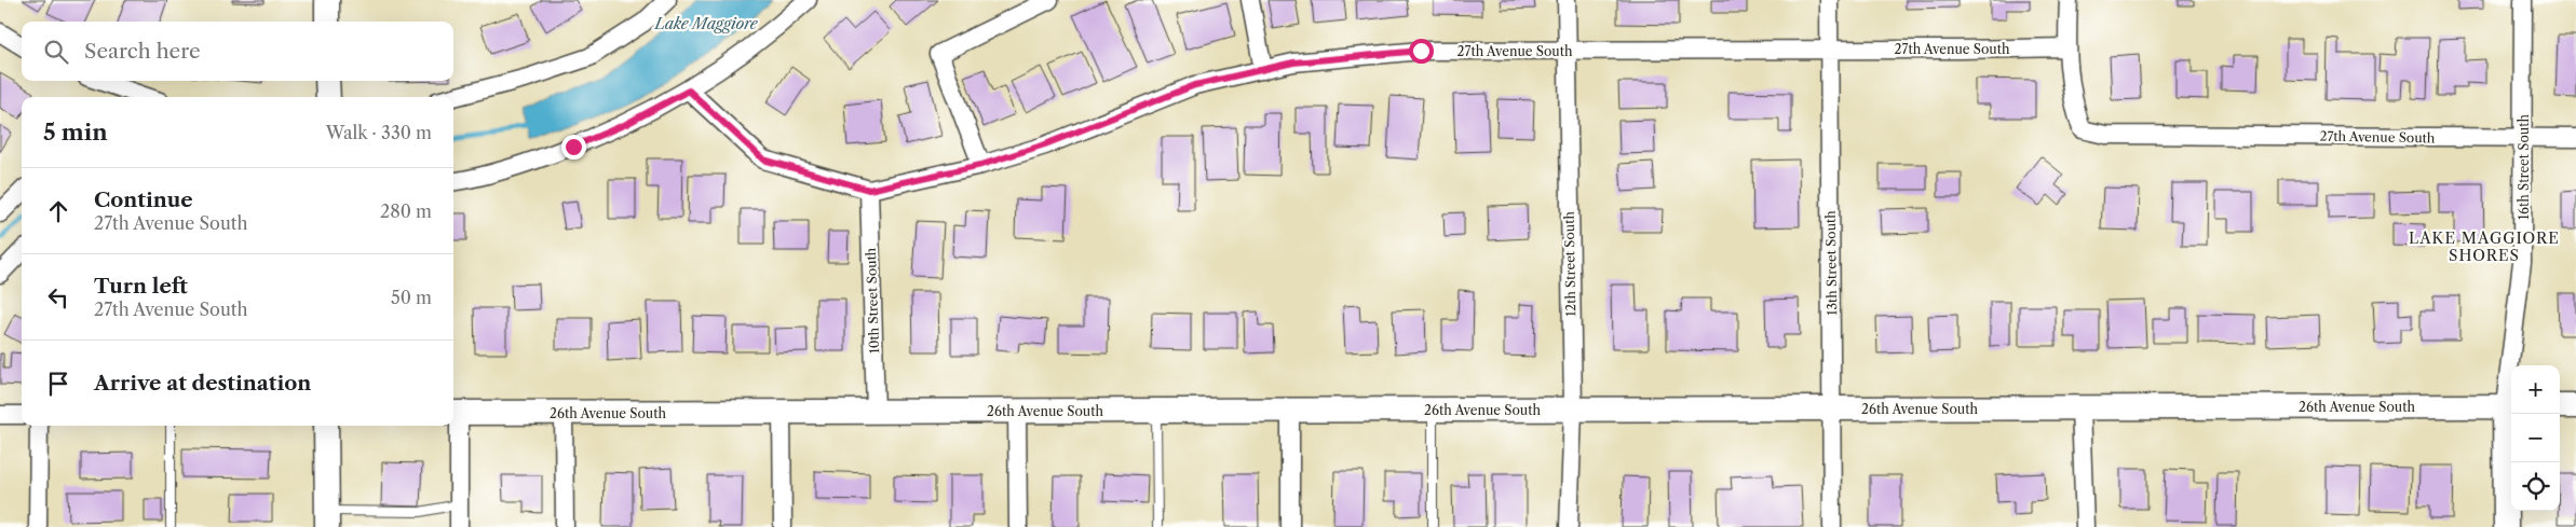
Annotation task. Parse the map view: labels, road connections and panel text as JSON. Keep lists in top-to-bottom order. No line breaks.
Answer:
{"streets":{"street":["27th Avenue South","16th Street South","13th Street South","12th Street South","10th Street South","26th Avenue South"]},"crossings":[["27th Avenue South","16th Street South"],["27th Avenue South","13th Street South"],["27th Avenue South","12th Street South"],["27th Avenue South","10th Street South"],["16th Street South","26th Avenue South"],["13th Street South","26th Avenue South"],["12th Street South","26th Avenue South"],["10th Street South","26th Avenue South"]],"districts":["LAKE MAGGIORE SHORES"],"water":["Lake Maggiore"],"page":{"search":"Search here","heading":["5 min","Walk · 330 m"],"list":[["Continue","27th Avenue South","280 m"],["Turn left","27th Avenue South","50 m"],"Arrive at destination"],"map_buttons":["+","−"]}}
